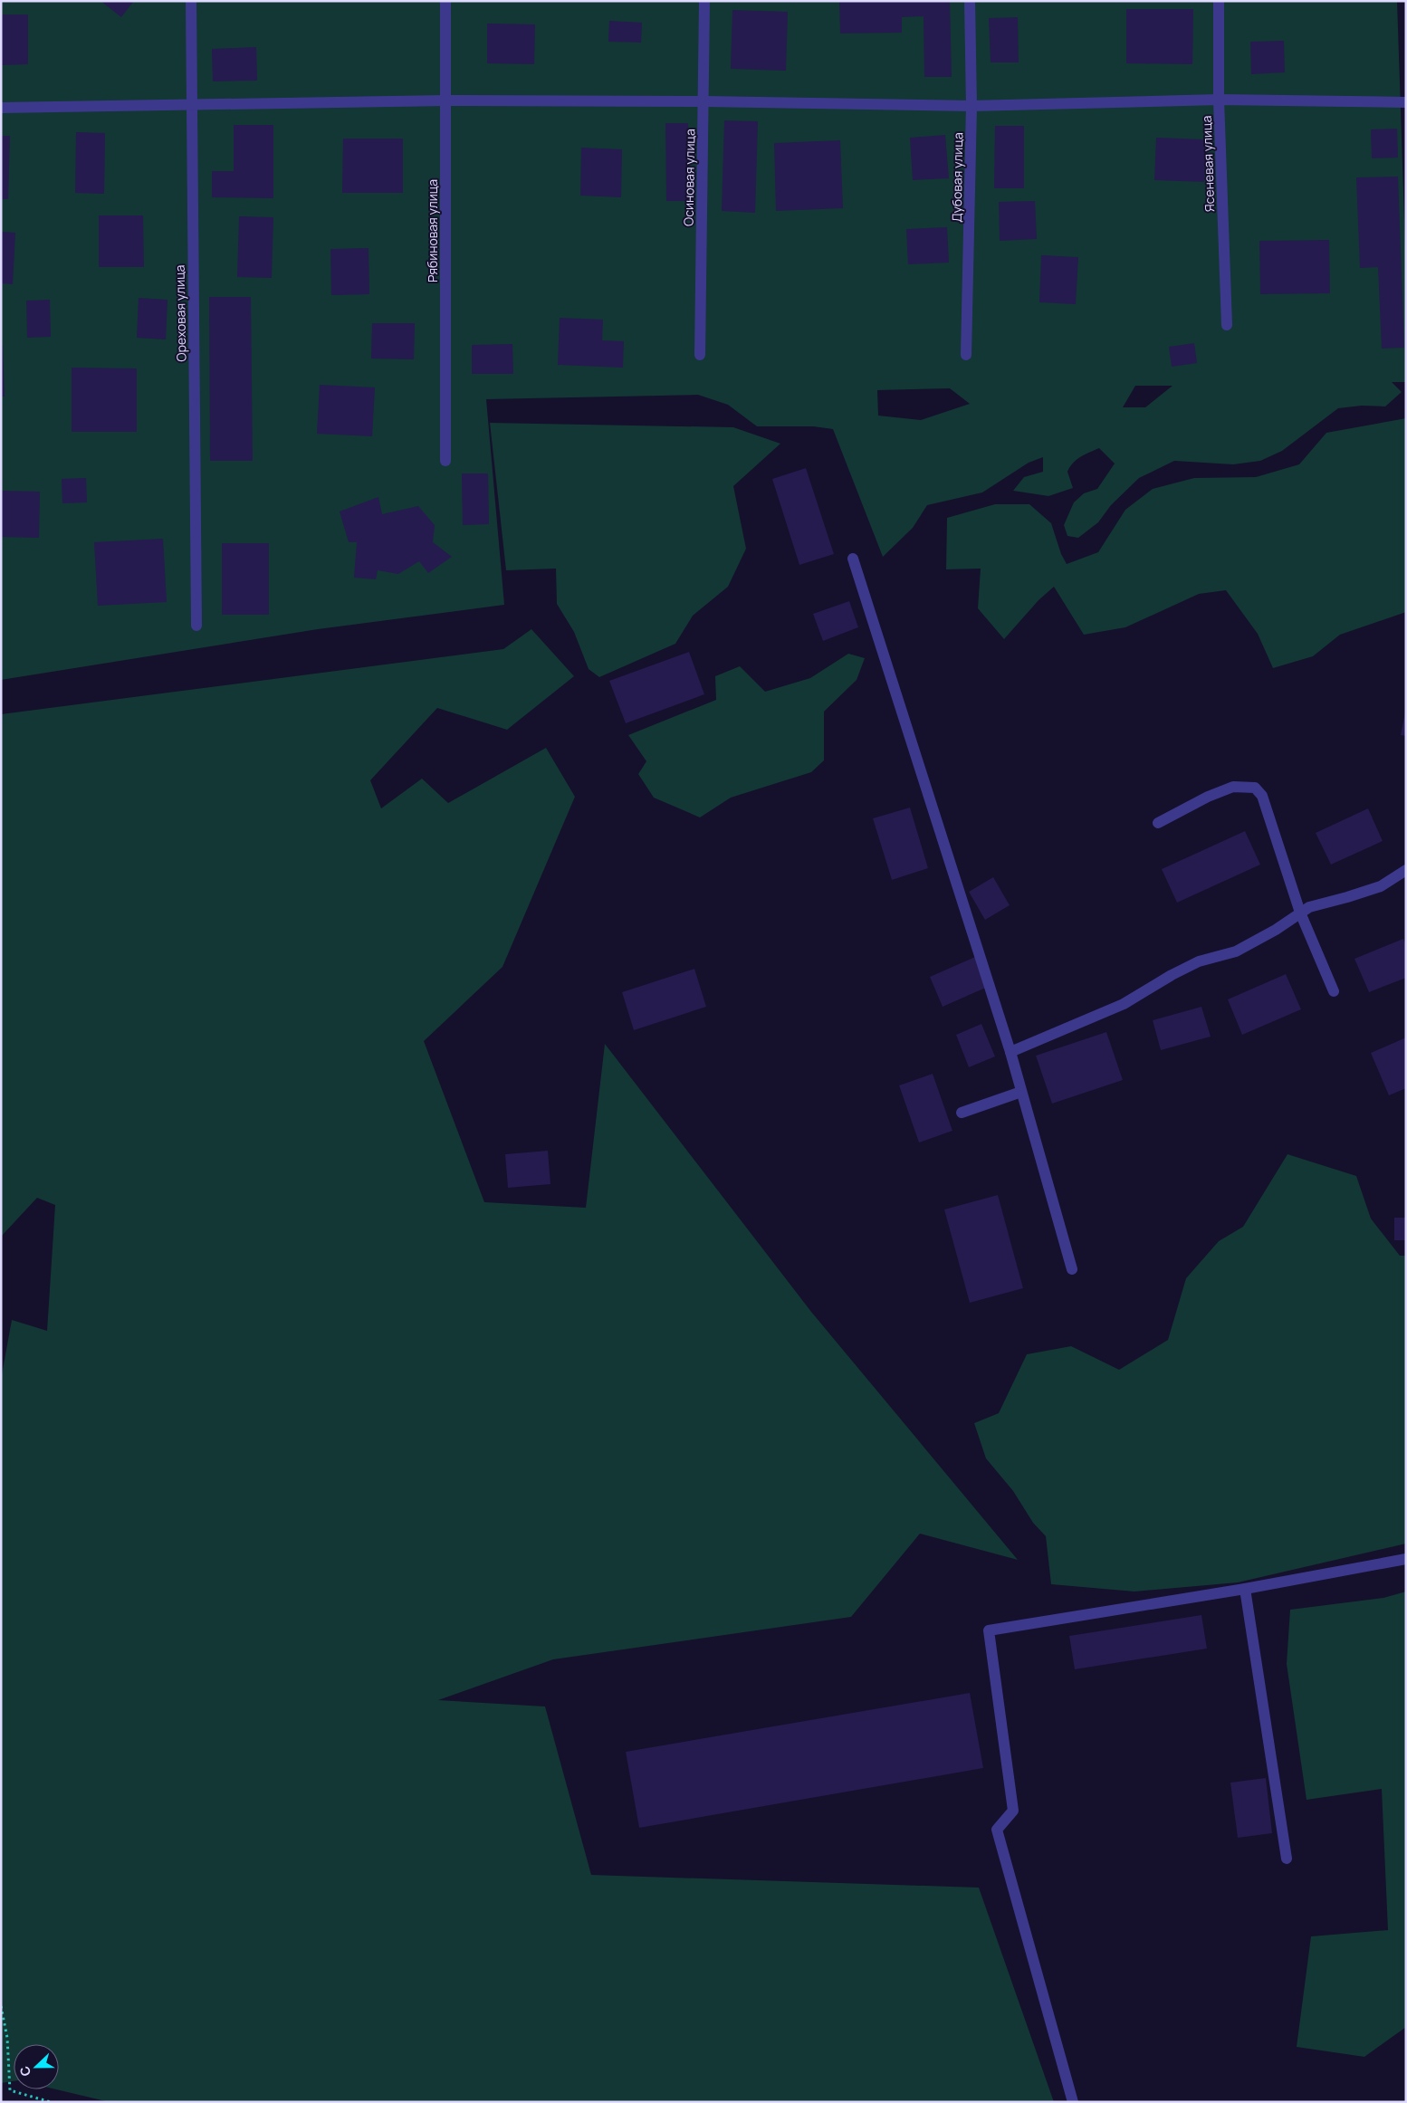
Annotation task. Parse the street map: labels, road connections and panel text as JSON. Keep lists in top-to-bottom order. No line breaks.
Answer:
{"streets":{"street":["Ясеневая улица","Осиновая улица","Дубовая улица","Рябиновая улица","Ореховая улица"]},"north":"left"}
